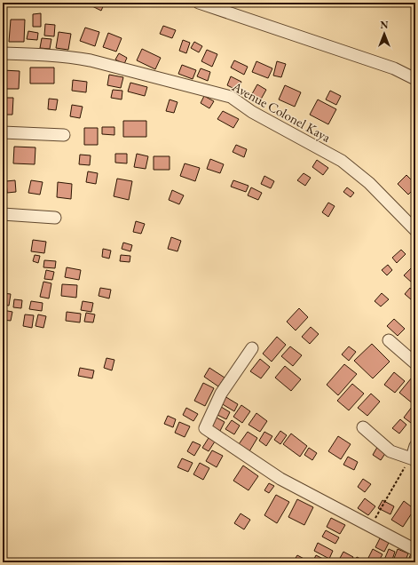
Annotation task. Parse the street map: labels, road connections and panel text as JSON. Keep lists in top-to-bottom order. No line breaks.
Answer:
{"streets":{"street":["Avenue Colonel Kaya"]},"north":"top"}
